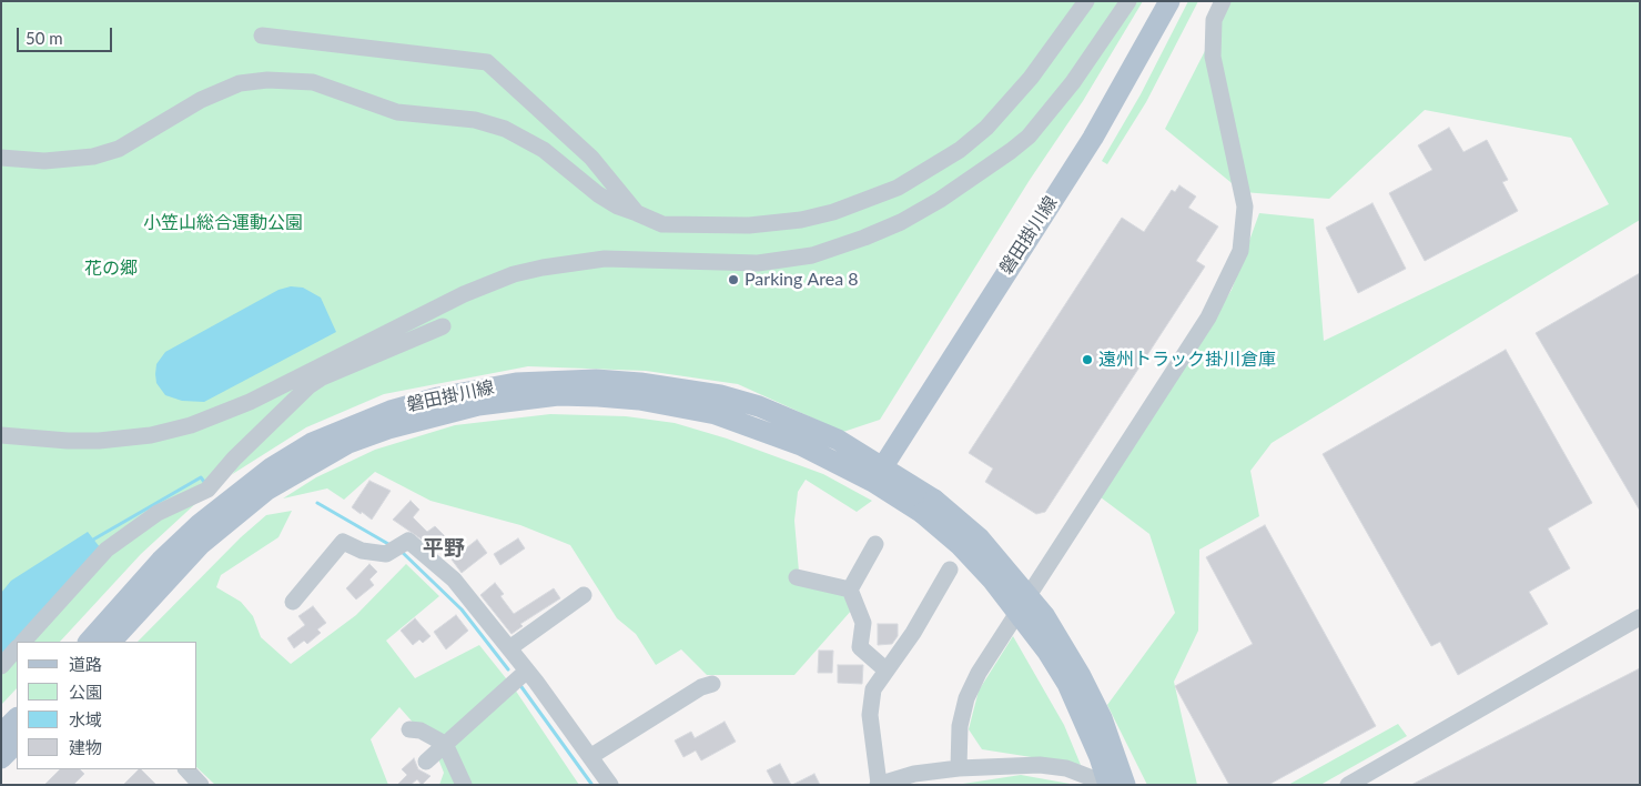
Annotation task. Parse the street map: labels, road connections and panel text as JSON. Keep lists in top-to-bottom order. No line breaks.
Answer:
{"streets":{"main road":["磐田掛川線"]},"districts":["平野"],"parks":["小笠山総合運動公園","花の郷"],"places":["Parking Area 8","遠州トラック掛川倉庫"],"legend":["道路","公園","水域","建物"],"scale_bar":"50 m"}
